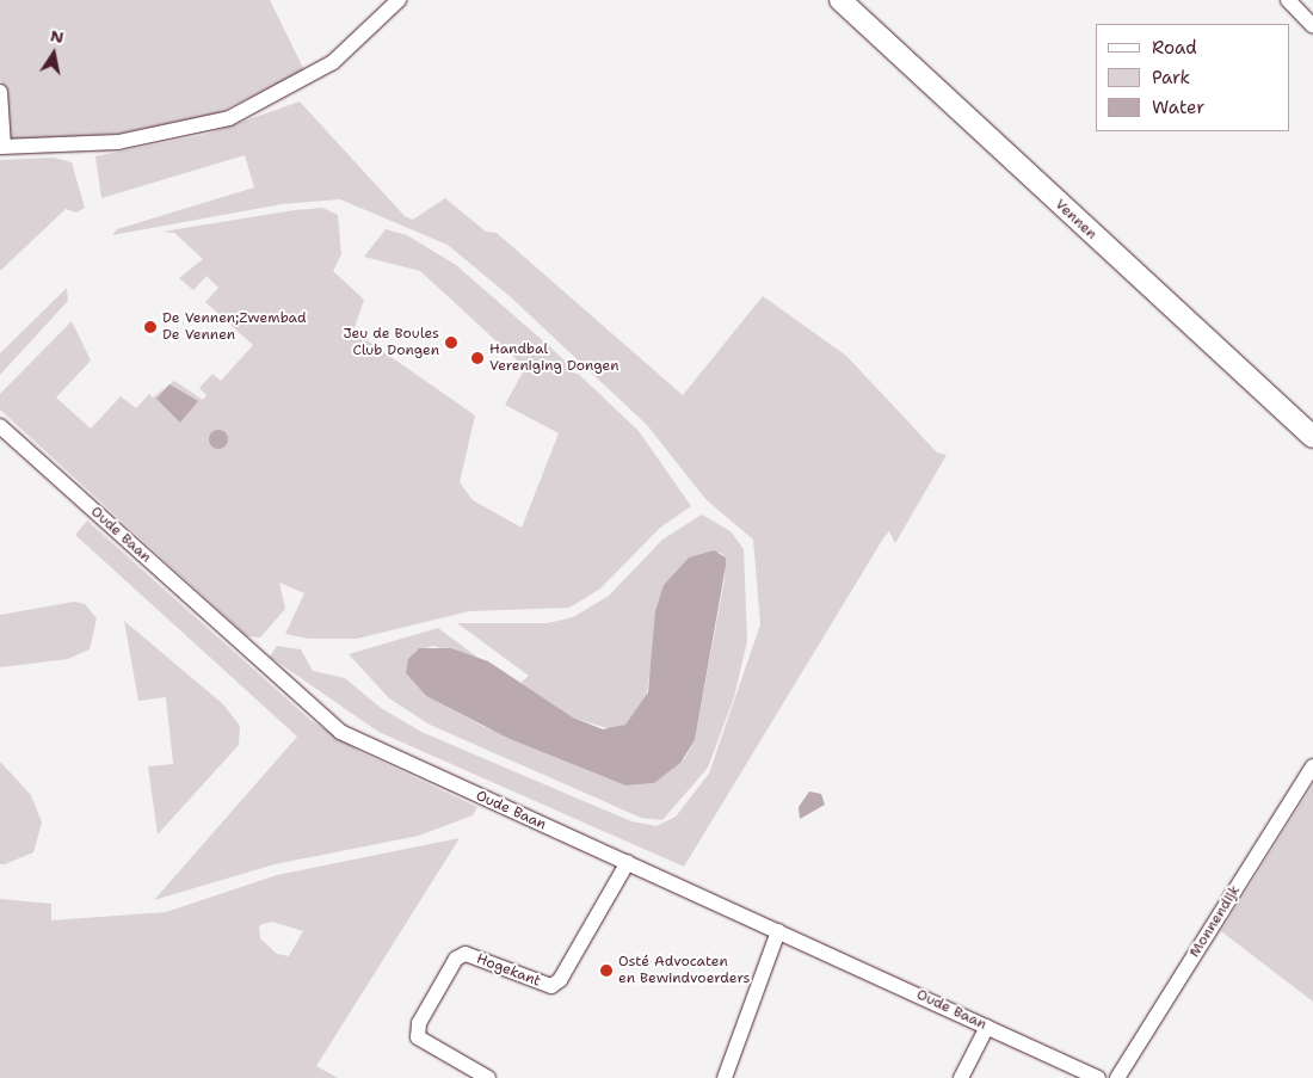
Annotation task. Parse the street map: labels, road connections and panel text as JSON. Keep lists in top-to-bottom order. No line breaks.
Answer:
{"streets":{"street":["Vennen","Oude Baan","Monnendijk","Hogekant"]},"crossings":[["Oude Baan","Hogekant"]],"places":["De Vennen;Zwembad De Vennen","Jeu de Boules Club Dongen","Handbal Vereniging Dongen","Osté Advocaten en Bewindvoerders"],"legend":["Road","Park","Water"],"north":"top"}
